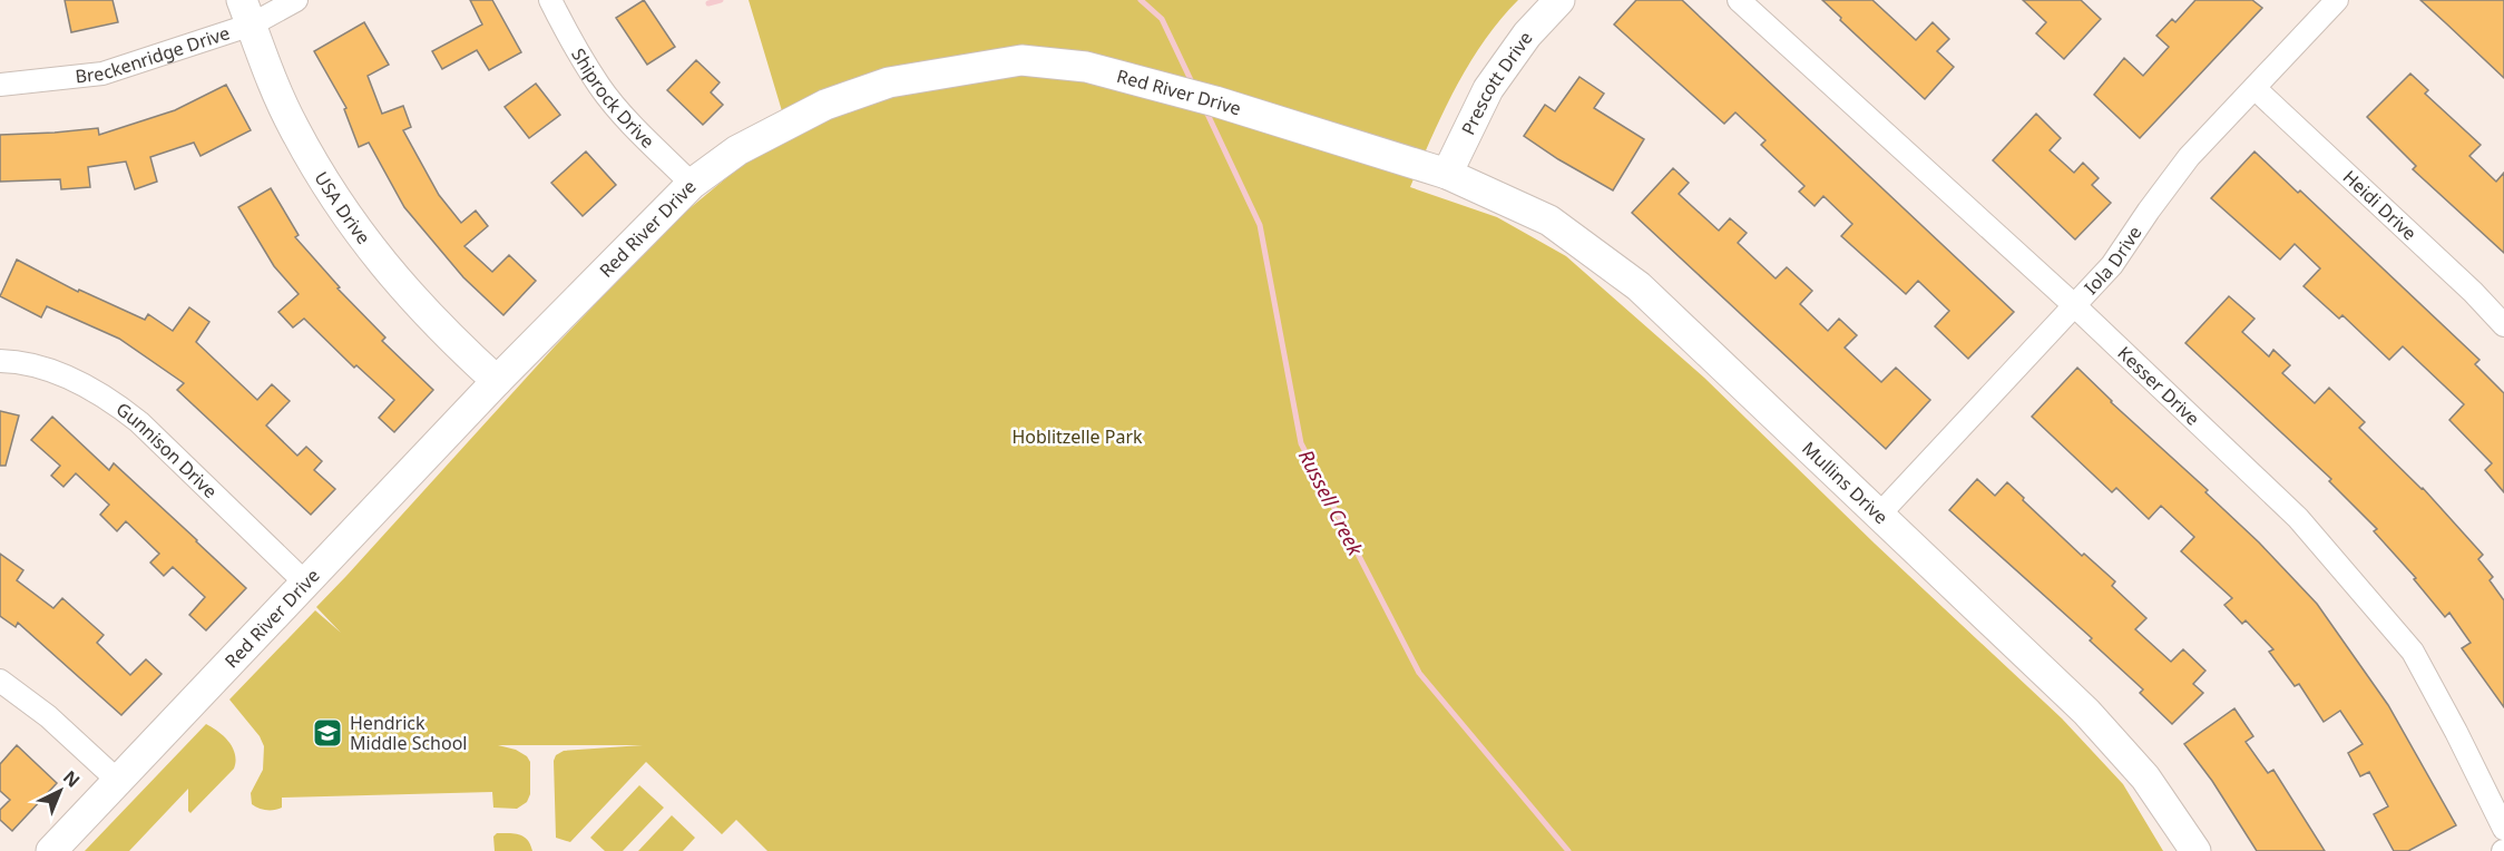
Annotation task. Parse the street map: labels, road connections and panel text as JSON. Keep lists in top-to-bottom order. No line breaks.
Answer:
{"streets":{"street":["Breckenridge Drive","Prescott Drive","Red River Drive","Shiprock Drive","Heidi Drive","USA Drive","Iola Drive","Kesser Drive","Gunnison Drive","Mullins Drive"]},"crossings":[["Breckenridge Drive","USA Drive"],["Prescott Drive","Red River Drive"],["Prescott Drive","Mullins Drive"],["Red River Drive","Shiprock Drive"],["Red River Drive","USA Drive"],["Red River Drive","Gunnison Drive"],["Red River Drive","Mullins Drive"],["Heidi Drive","Iola Drive"],["Iola Drive","Kesser Drive"],["Iola Drive","Mullins Drive"]],"water":["Russell Creek"],"parks":["Hoblitzelle Park"],"places":{"school or university":["Hendrick Middle School"]},"north":"top right"}
